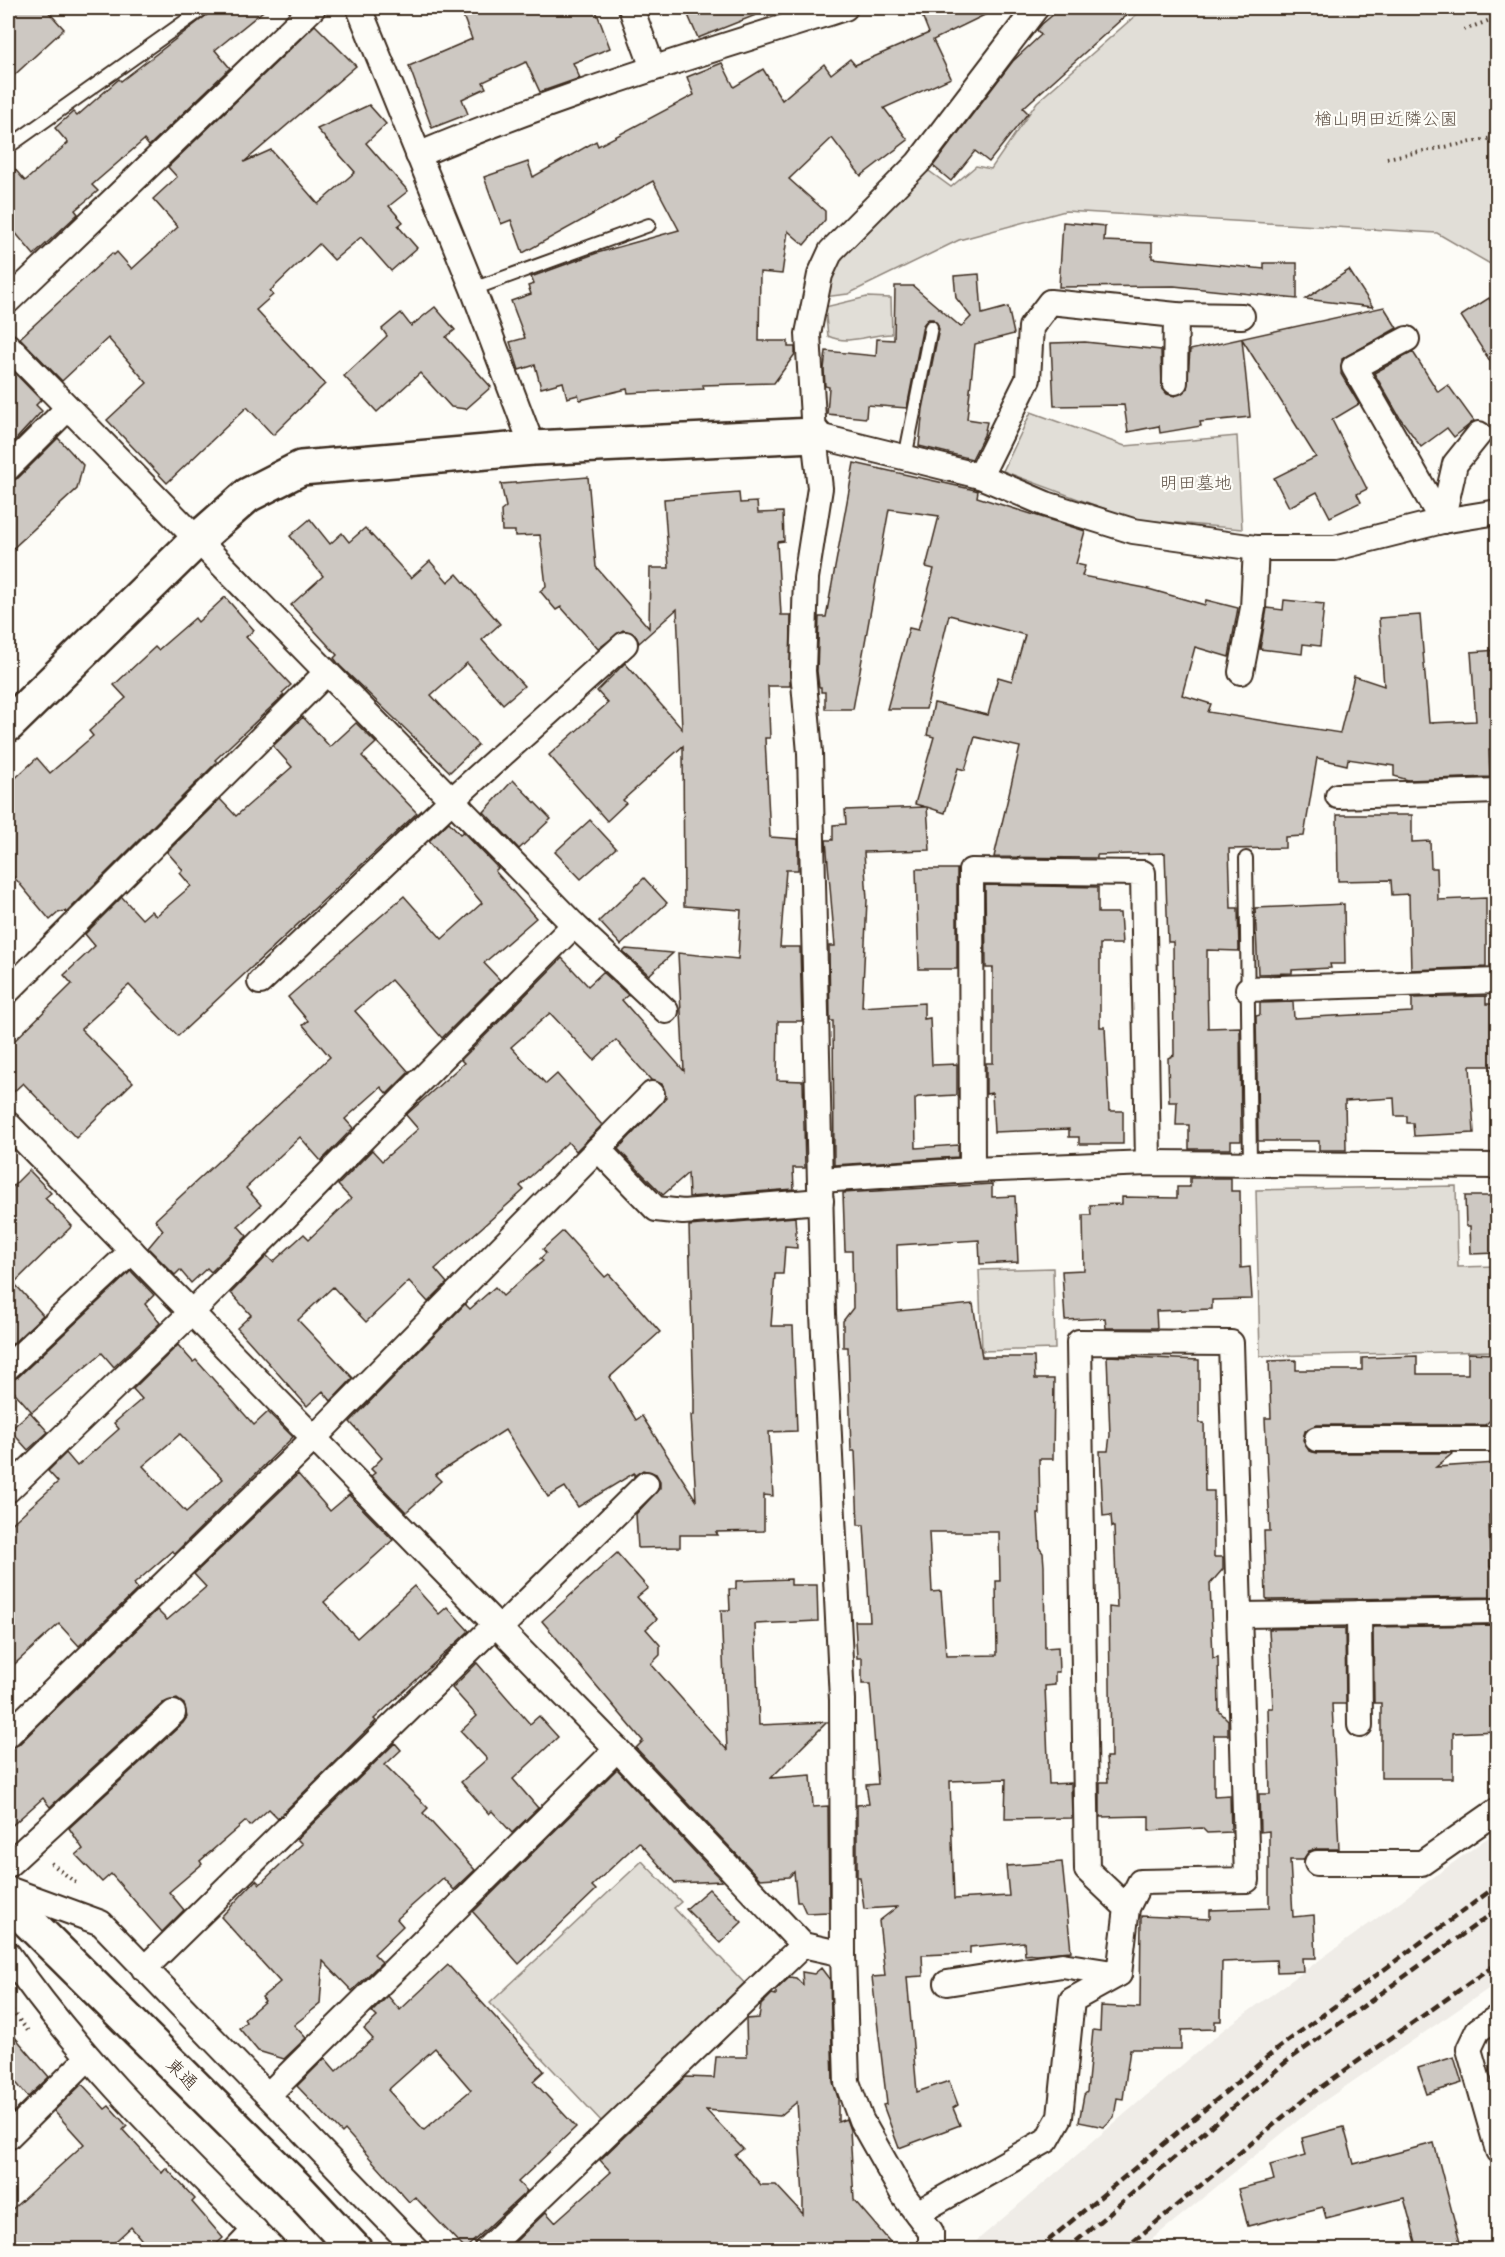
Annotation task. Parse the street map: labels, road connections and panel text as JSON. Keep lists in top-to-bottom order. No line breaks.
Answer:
{"streets":{"street":["東通"]},"parks":["楢山明田近隣公園","明田墓地"]}
